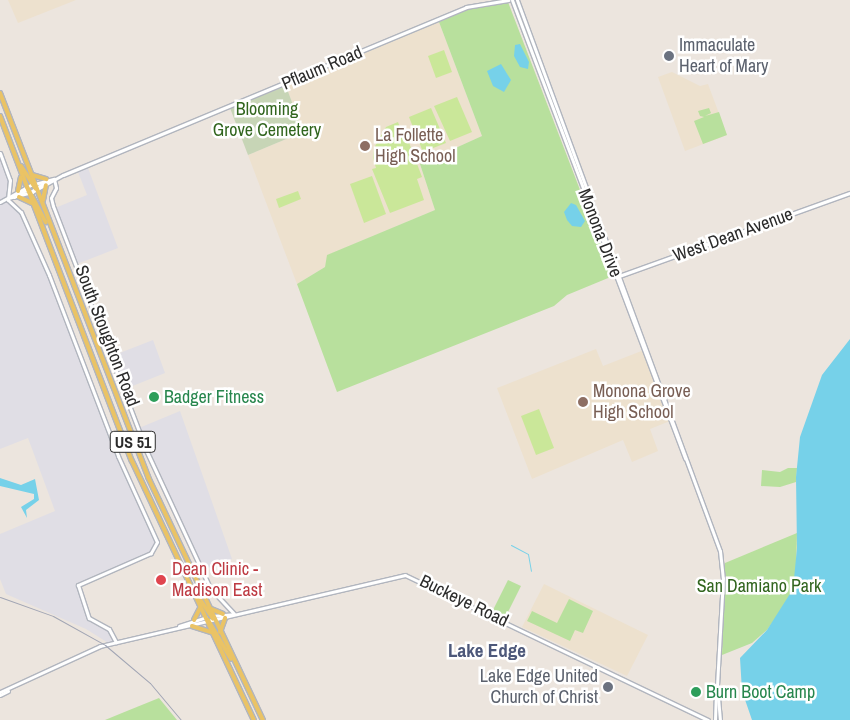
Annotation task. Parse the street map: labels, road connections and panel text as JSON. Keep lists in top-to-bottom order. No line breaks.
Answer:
{"streets":{"main road":["South Stoughton Road","US 51"],"street":["Pflaum Road","Monona Drive","West Dean Avenue","Buckeye Road"]},"crossings":[["Pflaum Road","Monona Drive"],["Pflaum Road","South Stoughton Road"],["Monona Drive","West Dean Avenue"],["South Stoughton Road","Buckeye Road"]],"districts":["Lake Edge"],"parks":["Blooming Grove Cemetery","San Damiano Park"],"places":["Immaculate Heart of Mary","La Follette High School","Badger Fitness","Monona Grove High School","Dean Clinic - Madison East","Lake Edge United Church of Christ","Burn Boot Camp"]}
